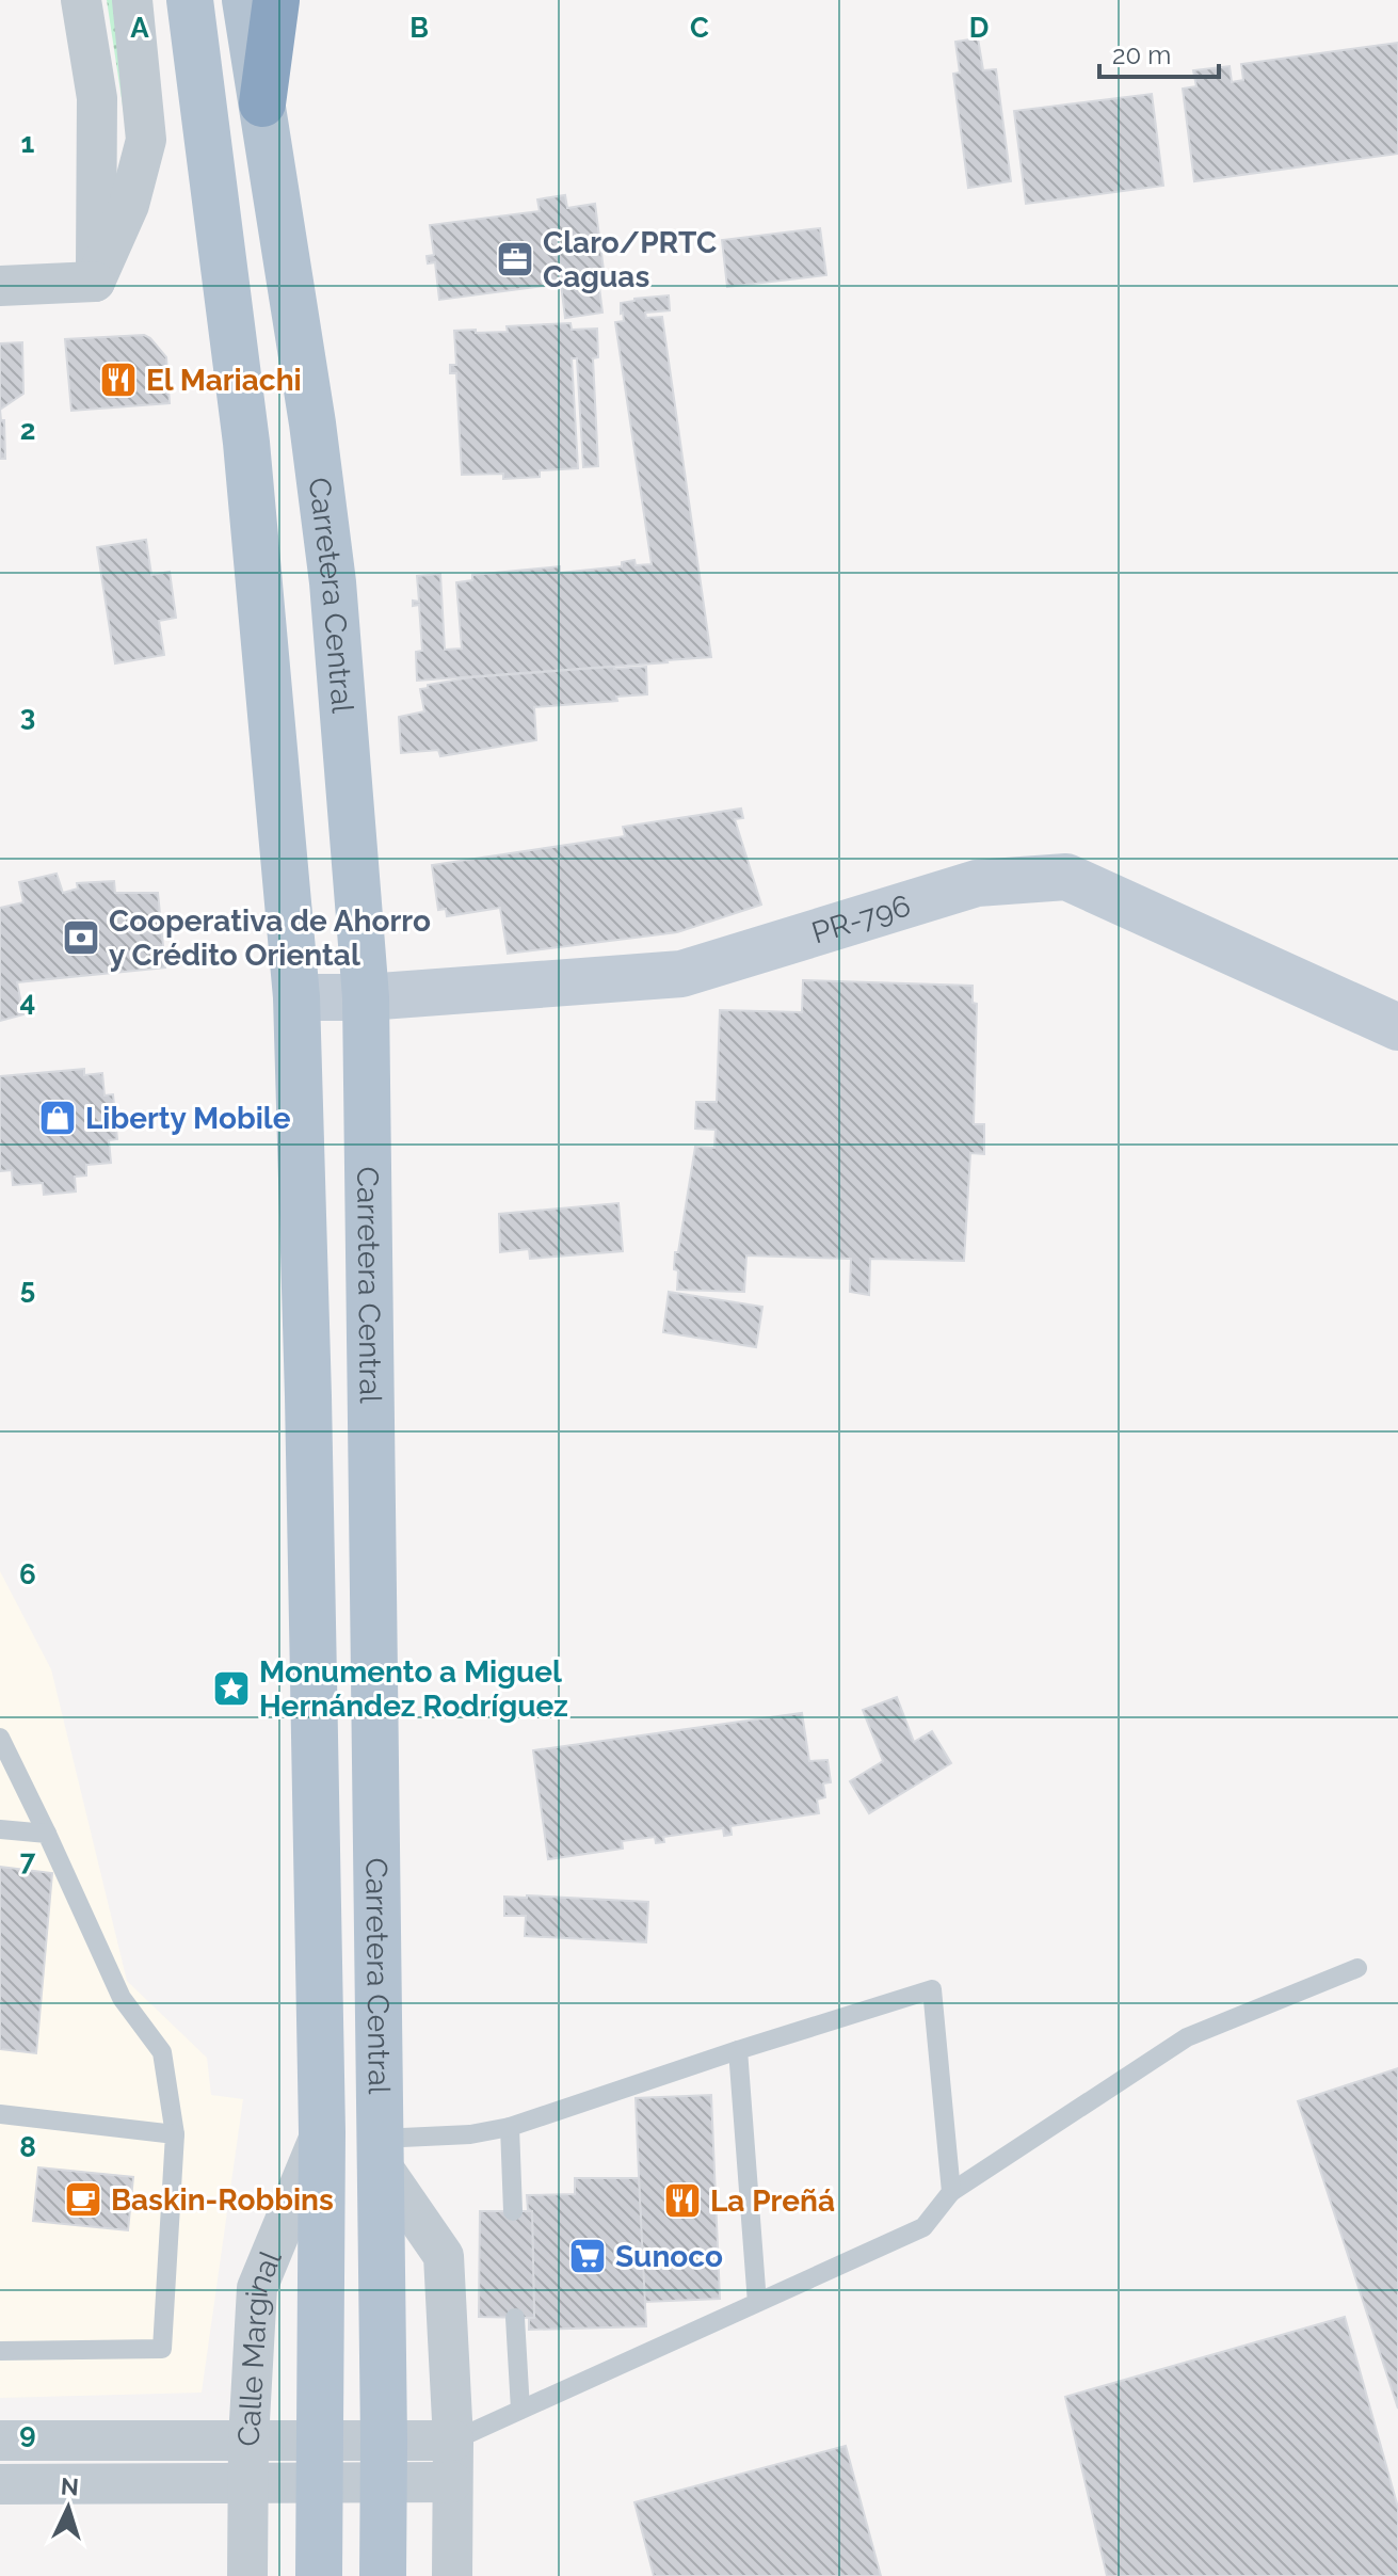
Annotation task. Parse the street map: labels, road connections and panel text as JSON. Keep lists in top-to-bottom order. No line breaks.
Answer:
{"streets":{"main road":["Carretera Central"],"street":["PR-796","Calle Marginal"]},"crossings":[["Carretera Central","PR-796"],["Carretera Central","Calle Marginal"]],"places":{"office":["Claro/PRTC Caguas"],"restaurant":["El Mariachi","La Preñá"],"bank":["Cooperativa de Ahorro y Crédito Oriental"],"shop":["Liberty Mobile"],"place":["Monumento a Miguel Hernández Rodríguez"],"cafe":["Baskin-Robbins"],"supermarket":["Sunoco"]},"scale_bar":"20 m","north":"top","grid":{"columns":["A","B","C","D"],"rows":["1","2","3","4","5","6","7","8","9"]}}
